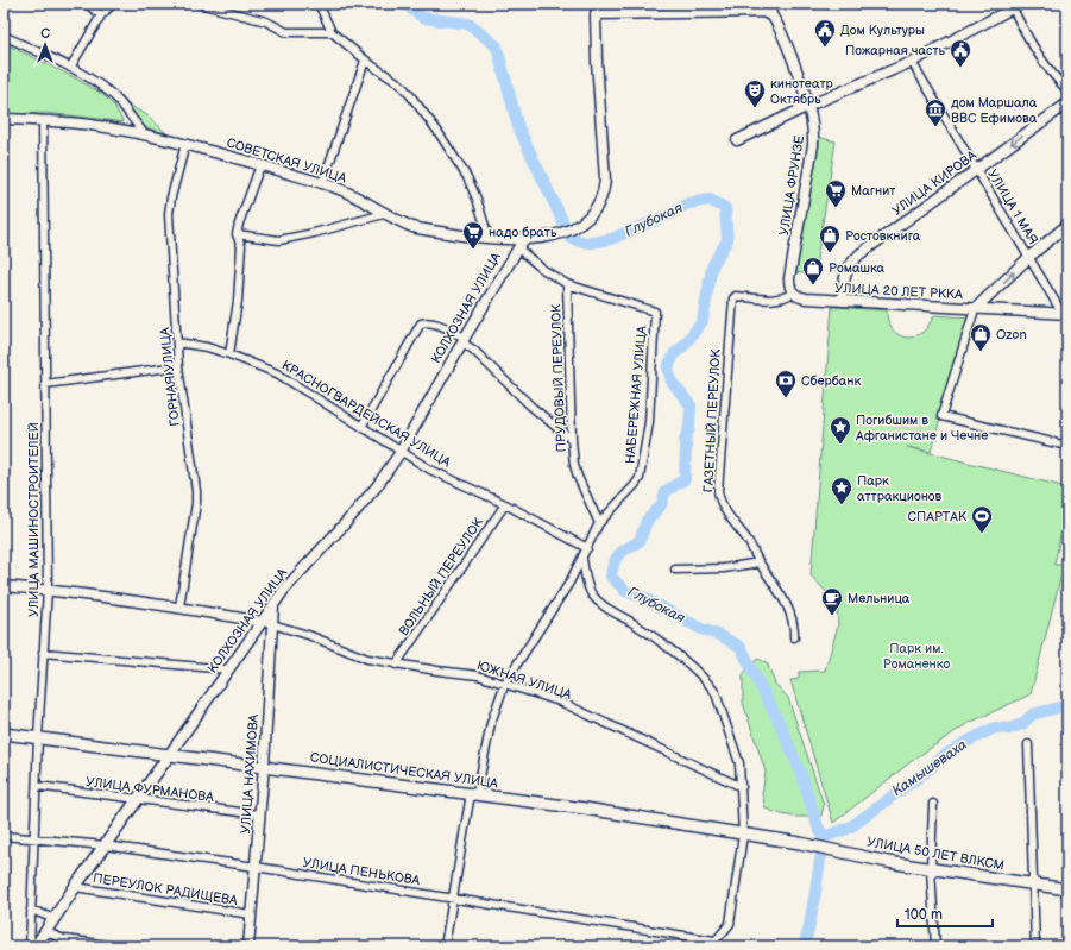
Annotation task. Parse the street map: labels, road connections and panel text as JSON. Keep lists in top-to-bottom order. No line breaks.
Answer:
{"streets":{"main road":["КОЛХОЗНАЯ УЛИЦА","СОЦИАЛИСТИЧЕСКАЯ УЛИЦА","УЛИЦА 50 ЛЕТ ВЛКСМ"],"street":["СОВЕТСКАЯ УЛИЦА","УЛИЦА КИРОВА","УЛИЦА ФРУНЗЕ","УЛИЦА 1 МАЯ","УЛИЦА 20 ЛЕТ РККА","ГОРНАЯ УЛИЦА","ПРУДОВЫЙ ПЕРЕУЛОК","НАБЕРЕЖНАЯ УЛИЦА","КРАСНОГВАРДЕЙСКАЯ УЛИЦА","ГАЗЕТНЫЙ ПЕРЕУЛОК","УЛИЦА МАШИНОСТРОИТЕЛЕЙ","ВОЛЬНЫЙ ПЕРЕУЛОК","ЮЖНАЯ УЛИЦА","УЛИЦА НАХИМОВА","УЛИЦА ФУРМАНОВА","УЛИЦА ПЕНЬКОВА","ПЕРЕУЛОК РАДИЩЕВА"]},"crossings":[["СОВЕТСКАЯ УЛИЦА","КОЛХОЗНАЯ УЛИЦА"],["СОВЕТСКАЯ УЛИЦА","ГОРНАЯ УЛИЦА"],["СОВЕТСКАЯ УЛИЦА","УЛИЦА МАШИНОСТРОИТЕЛЕЙ"],["УЛИЦА КИРОВА","УЛИЦА 1 МАЯ"],["УЛИЦА КИРОВА","УЛИЦА 20 ЛЕТ РККА"],["УЛИЦА ФРУНЗЕ","УЛИЦА 20 ЛЕТ РККА"],["УЛИЦА ФРУНЗЕ","ГАЗЕТНЫЙ ПЕРЕУЛОК"],["УЛИЦА 1 МАЯ","УЛИЦА 20 ЛЕТ РККА"],["УЛИЦА 20 ЛЕТ РККА","ГАЗЕТНЫЙ ПЕРЕУЛОК"],["КОЛХОЗНАЯ УЛИЦА","КРАСНОГВАРДЕЙСКАЯ УЛИЦА"],["КОЛХОЗНАЯ УЛИЦА","ЮЖНАЯ УЛИЦА"],["КОЛХОЗНАЯ УЛИЦА","СОЦИАЛИСТИЧЕСКАЯ УЛИЦА"],["КОЛХОЗНАЯ УЛИЦА","УЛИЦА НАХИМОВА"],["КОЛХОЗНАЯ УЛИЦА","УЛИЦА ФУРМАНОВА"],["КОЛХОЗНАЯ УЛИЦА","УЛИЦА ПЕНЬКОВА"],["КОЛХОЗНАЯ УЛИЦА","ПЕРЕУЛОК РАДИЩЕВА"],["ГОРНАЯ УЛИЦА","КРАСНОГВАРДЕЙСКАЯ УЛИЦА"],["ПРУДОВЫЙ ПЕРЕУЛОК","НАБЕРЕЖНАЯ УЛИЦА"],["НАБЕРЕЖНАЯ УЛИЦА","КРАСНОГВАРДЕЙСКАЯ УЛИЦА"],["НАБЕРЕЖНАЯ УЛИЦА","ЮЖНАЯ УЛИЦА"],["НАБЕРЕЖНАЯ УЛИЦА","СОЦИАЛИСТИЧЕСКАЯ УЛИЦА"],["НАБЕРЕЖНАЯ УЛИЦА","УЛИЦА ПЕНЬКОВА"],["КРАСНОГВАРДЕЙСКАЯ УЛИЦА","ВОЛЬНЫЙ ПЕРЕУЛОК"],["УЛИЦА МАШИНОСТРОИТЕЛЕЙ","СОЦИАЛИСТИЧЕСКАЯ УЛИЦА"],["УЛИЦА МАШИНОСТРОИТЕЛЕЙ","УЛИЦА ФУРМАНОВА"],["УЛИЦА МАШИНОСТРОИТЕЛЕЙ","УЛИЦА ПЕНЬКОВА"],["ВОЛЬНЫЙ ПЕРЕУЛОК","ЮЖНАЯ УЛИЦА"],["ЮЖНАЯ УЛИЦА","УЛИЦА НАХИМОВА"],["СОЦИАЛИСТИЧЕСКАЯ УЛИЦА","УЛИЦА НАХИМОВА"],["СОЦИАЛИСТИЧЕСКАЯ УЛИЦА","УЛИЦА 50 ЛЕТ ВЛКСМ"],["УЛИЦА НАХИМОВА","УЛИЦА ФУРМАНОВА"],["УЛИЦА НАХИМОВА","УЛИЦА ПЕНЬКОВА"],["УЛИЦА НАХИМОВА","ПЕРЕУЛОК РАДИЩЕВА"]],"one_way":["УЛИЦА КИРОВА"],"water":["Глубокая","Камышеваха"],"parks":["Парк им. Романенко"],"places":{"public building":["Дом Культуры","Пожарная часть"],"theatre":["кинотеатр Октябрь"],"museum":["дом Маршала ВВС Ефимова"],"supermarket":["Магнит","надо брать"],"shop":["Ростовкнига","Ромашка","Ozon"],"bank":["Сбербанк"],"place":["Погибшим в Афганистане и Чечне","Парк аттракционов"],"sports":["СПАРТАК"],"cafe":["Мельница"]},"scale_bar":"100 m","north":"top"}
